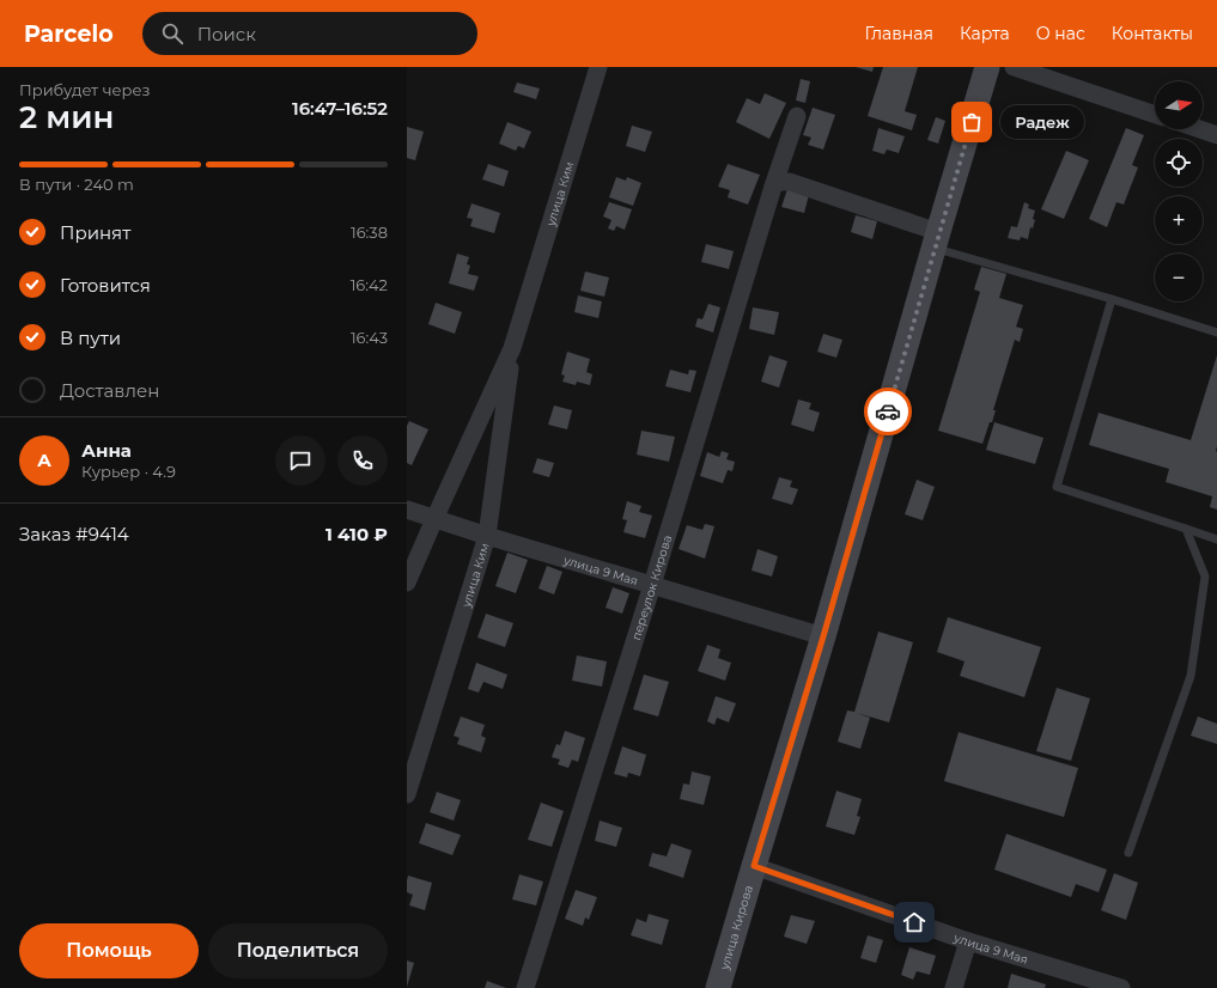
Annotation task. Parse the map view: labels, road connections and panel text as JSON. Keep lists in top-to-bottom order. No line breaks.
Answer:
{"streets":{"street":["улица Ким","улица 9 Мая","переулок Кирова","улица Кирова"]},"crossings":[["улица Ким","улица 9 Мая"],["улица 9 Мая","переулок Кирова"],["улица 9 Мая","улица Кирова"]],"places":["Радеж"],"north":"right","page":{"header":"Parcelo","search":"Поиск","nav":["Главная","Карта","О нас","Контакты"],"heading":["2 мин","Прибудет через","16:47–16:52"],"panel":["Анна","Курьер · 4.9","Заказ #9414","1 410 ₽"],"map_buttons":["+","−"],"bubble":"Радеж","bar":"В пути · 240 m","list":[["Принят","16:38"],["Готовится","16:42"],["В пути","16:43"],"Доставлен"],"round":"А","buttons":["Помощь","Поделиться"]}}
